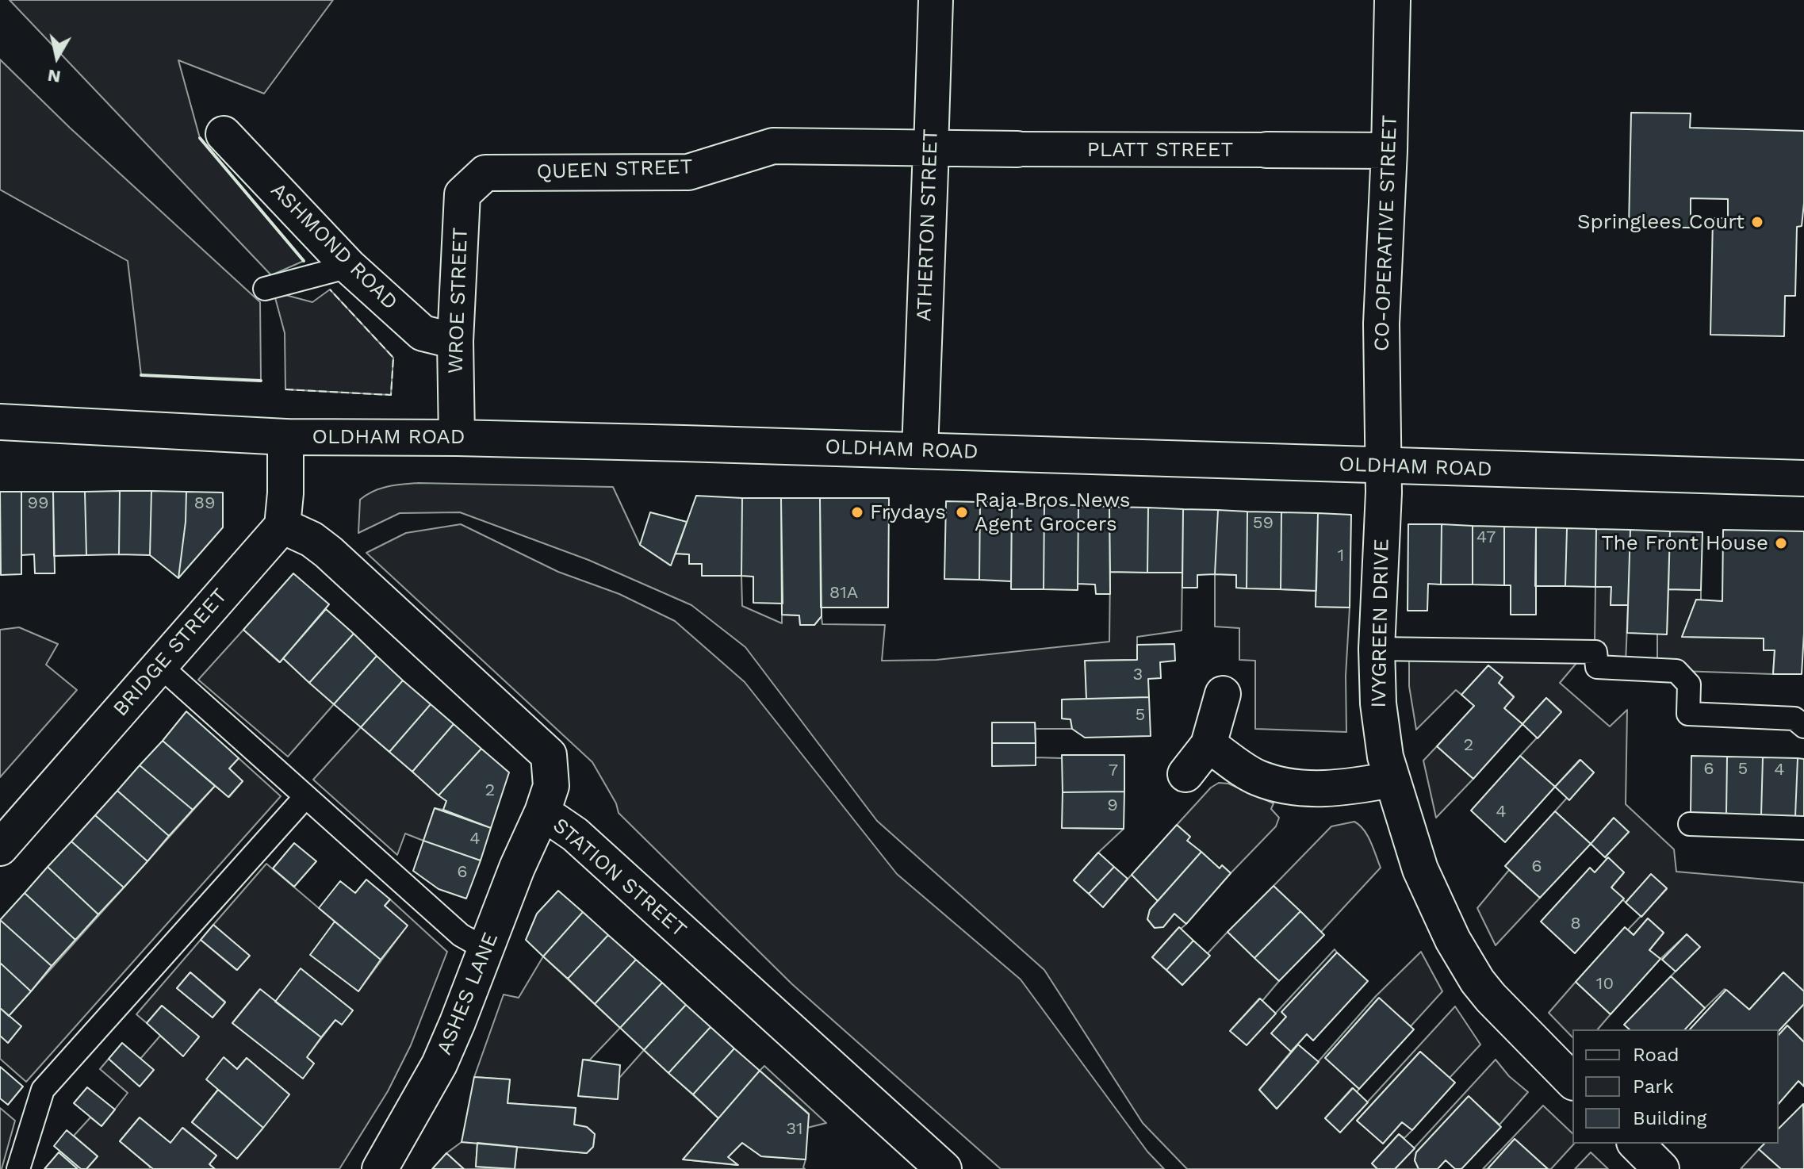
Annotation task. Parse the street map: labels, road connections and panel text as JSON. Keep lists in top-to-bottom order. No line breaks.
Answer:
{"streets":{"street":["PLATT STREET","QUEEN STREET","ATHERTON STREET","CO-OPERATIVE STREET","ASHMOND ROAD","WROE STREET","OLDHAM ROAD","IVYGREEN DRIVE","BRIDGE STREET","STATION STREET","ASHES LANE"]},"crossings":[["PLATT STREET","QUEEN STREET"],["PLATT STREET","ATHERTON STREET"],["PLATT STREET","CO-OPERATIVE STREET"],["QUEEN STREET","ATHERTON STREET"],["QUEEN STREET","WROE STREET"],["ATHERTON STREET","OLDHAM ROAD"],["CO-OPERATIVE STREET","OLDHAM ROAD"],["CO-OPERATIVE STREET","IVYGREEN DRIVE"],["ASHMOND ROAD","WROE STREET"],["WROE STREET","OLDHAM ROAD"],["OLDHAM ROAD","IVYGREEN DRIVE"],["BRIDGE STREET","STATION STREET"],["STATION STREET","ASHES LANE"]],"places":["Springlees Court","Frydays","Raja Bros News Agent Grocers","The Front House"],"house_numbers":["99","89","59","47","1","81A","3","5","2","6","5","4","7","2","9","4","4","6","6","8","10","31"],"legend":["Road","Park","Building"],"north":"bottom"}
